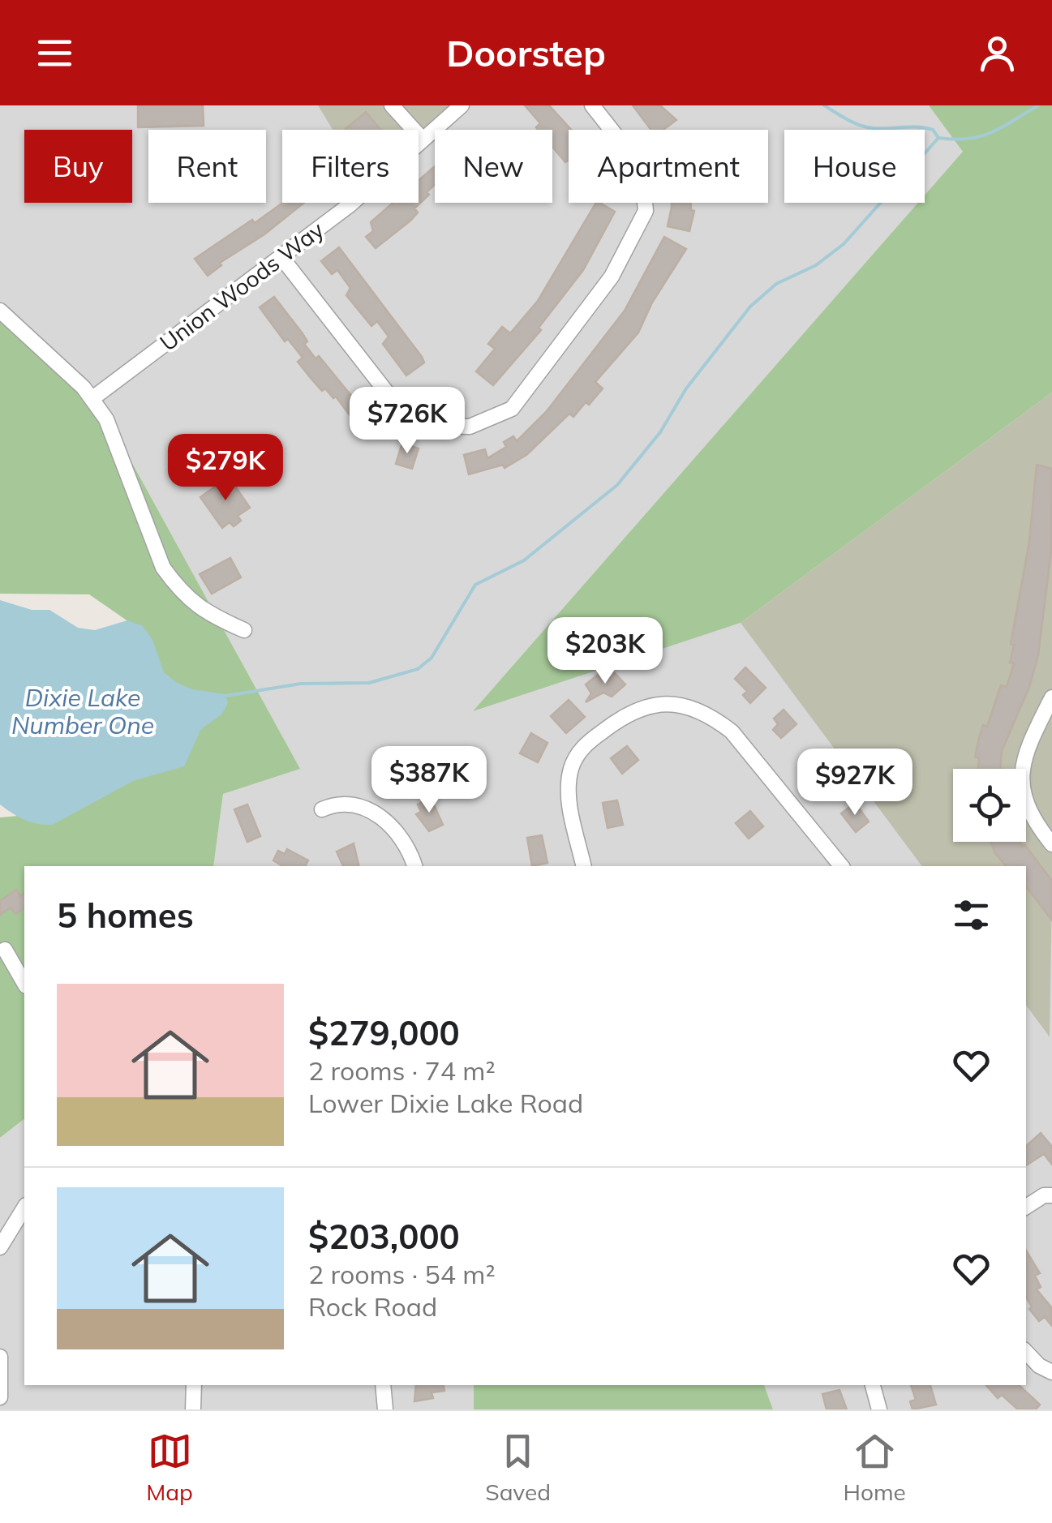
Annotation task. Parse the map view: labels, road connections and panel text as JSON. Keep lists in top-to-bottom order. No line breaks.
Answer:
{"streets":{"street":["Union Woods Way"]},"water":["Dixie Lake Number One"],"page":{"header":"Doorstep","chip":["Buy","Rent","Filters","New","Apartment","House"],"price":["$726K","$279K","$203K","$387K","$927K"],"heading":"5 homes","list":[{"name":"$279,000","note":"2 rooms · 74 m² · Lower Dixie Lake Road"},{"name":"$203,000","note":"2 rooms · 54 m² · Rock Road"}],"tabs":["Map","Saved","Home"]}}
